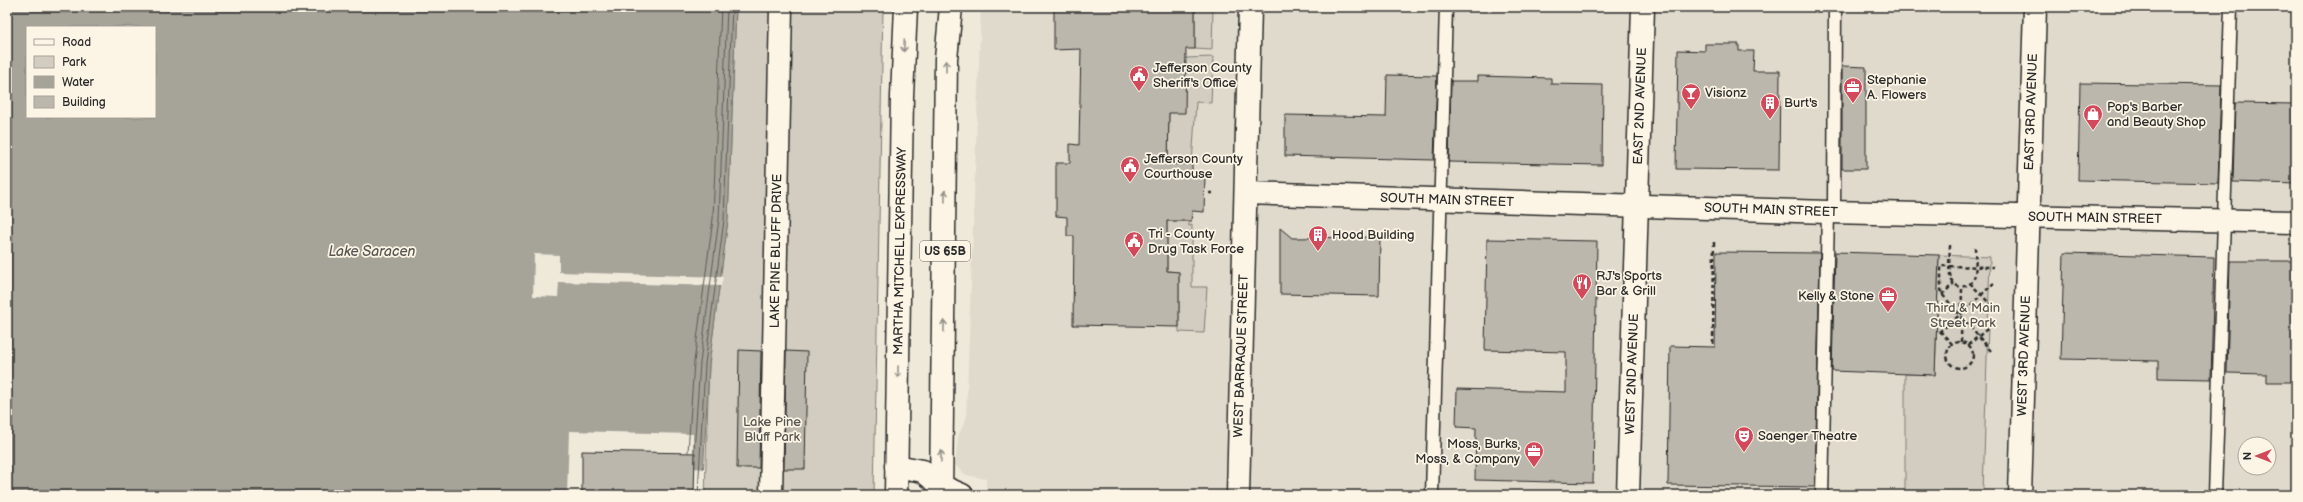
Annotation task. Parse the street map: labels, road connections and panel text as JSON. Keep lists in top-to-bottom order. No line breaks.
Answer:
{"streets":{"main road":["EAST 2ND AVENUE","EAST 3RD AVENUE","SOUTH MAIN STREET","LAKE PINE BLUFF DRIVE","MARTHA MITCHELL EXPRESSWAY","US 65B","WEST BARRAQUE STREET","WEST 3RD AVENUE","WEST 2ND AVENUE"]},"crossings":[["EAST 2ND AVENUE","SOUTH MAIN STREET"],["EAST 2ND AVENUE","WEST 2ND AVENUE"],["EAST 3RD AVENUE","SOUTH MAIN STREET"],["EAST 3RD AVENUE","WEST 3RD AVENUE"],["SOUTH MAIN STREET","WEST BARRAQUE STREET"],["SOUTH MAIN STREET","WEST 3RD AVENUE"],["SOUTH MAIN STREET","WEST 2ND AVENUE"]],"water":["Lake Saracen"],"parks":["Third & Main Street Park","Lake Pine Bluff Park"],"places":{"public building":["Jefferson County Sheriff's Office","Jefferson County Courthouse","Tri - County Drug Task Force"],"office":["Stephanie A. Flowers","Kelly & Stone","Moss, Burks, Moss, & Company"],"bar":["Visionz"],"building":["Burt's","Hood Building"],"shop":["Pop's Barber and Beauty Shop"],"restaurant":["RJ's Sports Bar & Grill"],"theatre":["Saenger Theatre"]},"legend":["Road","Park","Water","Building"],"north":"left"}
